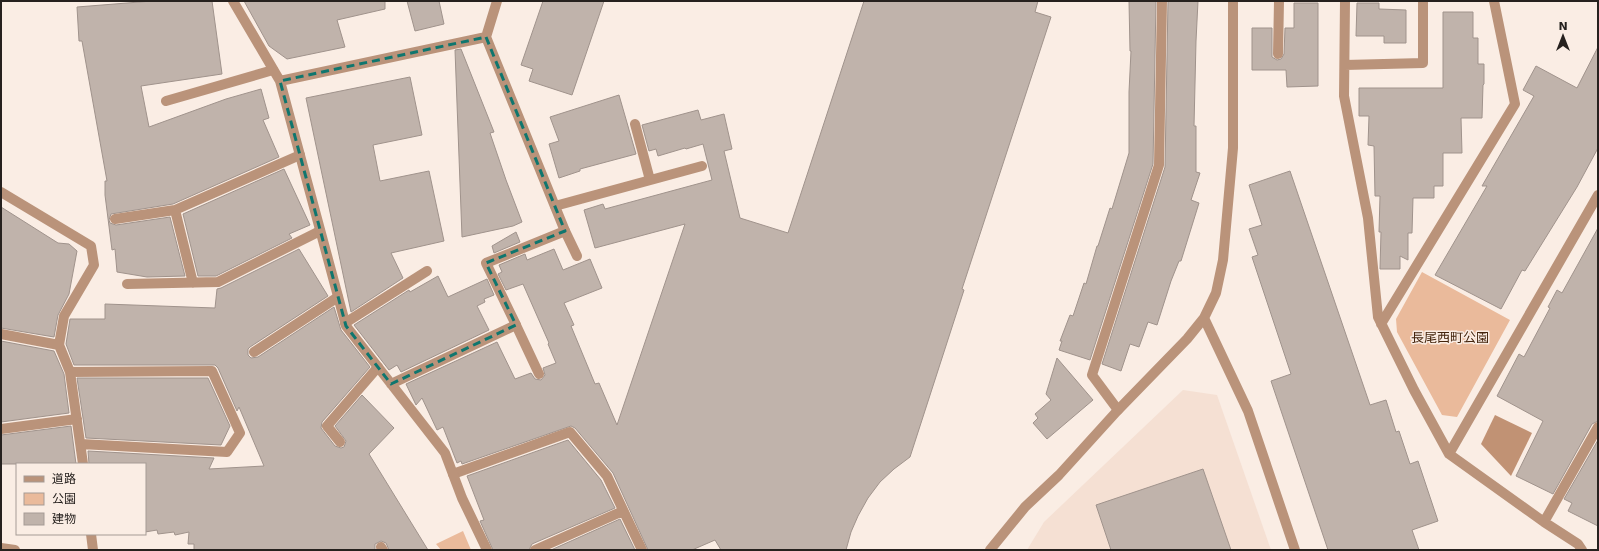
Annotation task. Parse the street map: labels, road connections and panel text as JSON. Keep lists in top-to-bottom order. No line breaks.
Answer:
{"parks":["長尾西町公園"],"legend":["道路","公園","建物"],"north":"top"}
